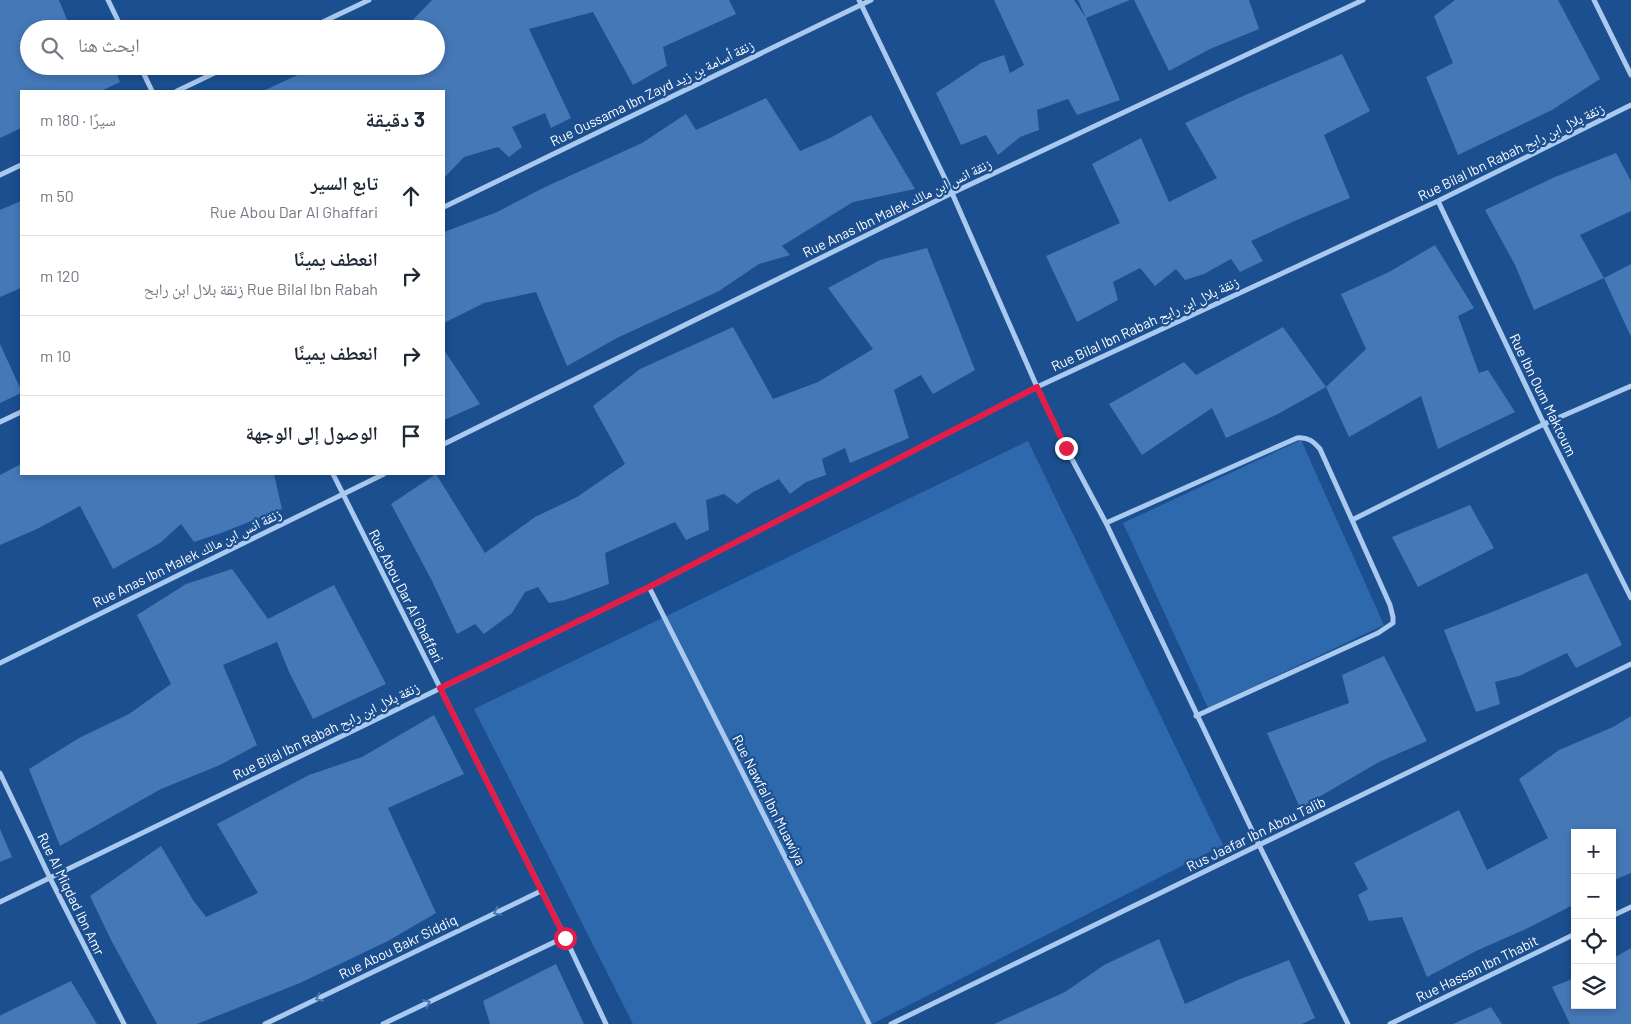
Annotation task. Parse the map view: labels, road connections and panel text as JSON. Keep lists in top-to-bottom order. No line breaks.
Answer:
{"streets":{"street":["Rue Oussama Ibn Zayd زنقة أسامة بن زيد","Rue Bilal Ibn Rabah زنقة بلال ابن رابح","Rue Anas Ibn Malek زنقة انس ابن مالك","Rue Ibn Oum Maktoum","Rue Abou Dar Al Ghaffari","Rue Nawfal Ibn Muawiya","Rus Jaafar Ibn Abou Talib","Rue Al Miqdad Ibn Amr","Rue Abou Bakr Siddiq","Rue Hassan Ibn Thabit"]},"crossings":[["Rue Bilal Ibn Rabah زنقة بلال ابن رابح","Rue Ibn Oum Maktoum"],["Rue Bilal Ibn Rabah زنقة بلال ابن رابح","Rue Abou Dar Al Ghaffari"],["Rue Bilal Ibn Rabah زنقة بلال ابن رابح","Rue Nawfal Ibn Muawiya"],["Rue Bilal Ibn Rabah زنقة بلال ابن رابح","Rue Al Miqdad Ibn Amr"],["Rue Anas Ibn Malek زنقة انس ابن مالك","Rue Abou Dar Al Ghaffari"],["Rue Abou Dar Al Ghaffari","Rue Abou Bakr Siddiq"]],"one_way":["Rue Abou Bakr Siddiq"],"page":{"search":"ابحث هنا","heading":["3 دقيقة","سيرًا · 180 m"],"list":[["تابع السير","Rue Abou Dar Al Ghaffari","50 m"],["انعطف يمينًا","Rue Bilal Ibn Rabah زنقة بلال ابن رابح","120 m"],["انعطف يمينًا","10 m"],"الوصول إلى الوجهة"],"map_buttons":["+","−"]}}
